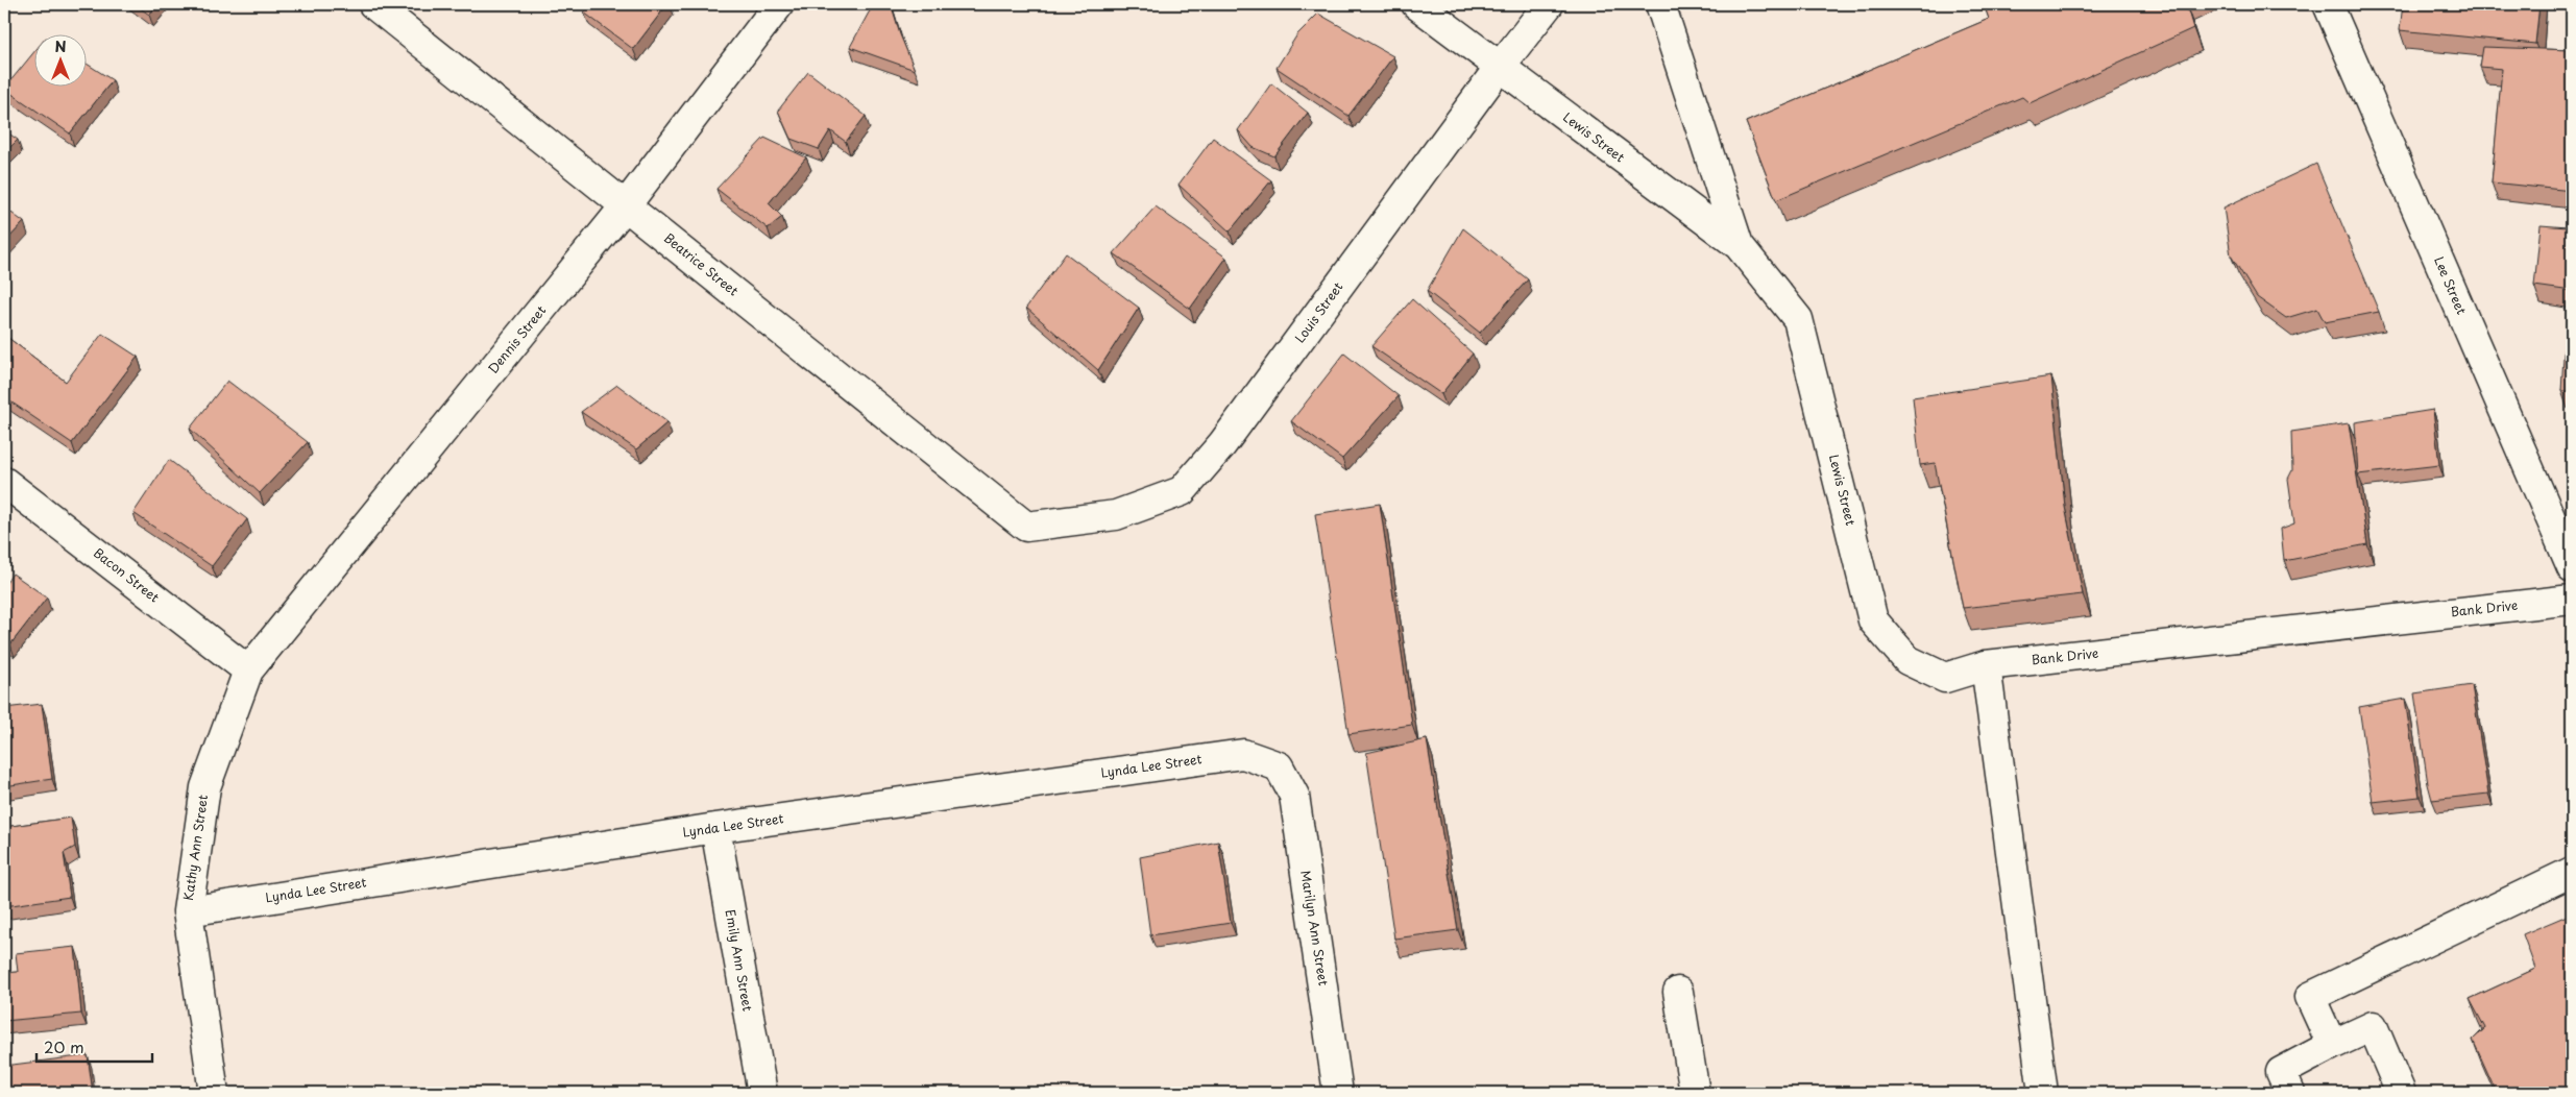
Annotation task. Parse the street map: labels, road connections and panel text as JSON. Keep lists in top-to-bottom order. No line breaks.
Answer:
{"streets":{"street":["Lewis Street","Beatrice Street","Lee Street","Louis Street","Dennis Street","Bacon Street","Bank Drive","Lynda Lee Street","Kathy Ann Street","Marilyn Ann Street","Emily Ann Street"]},"crossings":[["Lewis Street","Louis Street"],["Lewis Street","Bank Drive"],["Beatrice Street","Louis Street"],["Beatrice Street","Dennis Street"],["Dennis Street","Bacon Street"],["Dennis Street","Kathy Ann Street"],["Bacon Street","Kathy Ann Street"],["Lynda Lee Street","Kathy Ann Street"],["Lynda Lee Street","Marilyn Ann Street"],["Lynda Lee Street","Emily Ann Street"]],"scale_bar":"20 m","north":"top"}
